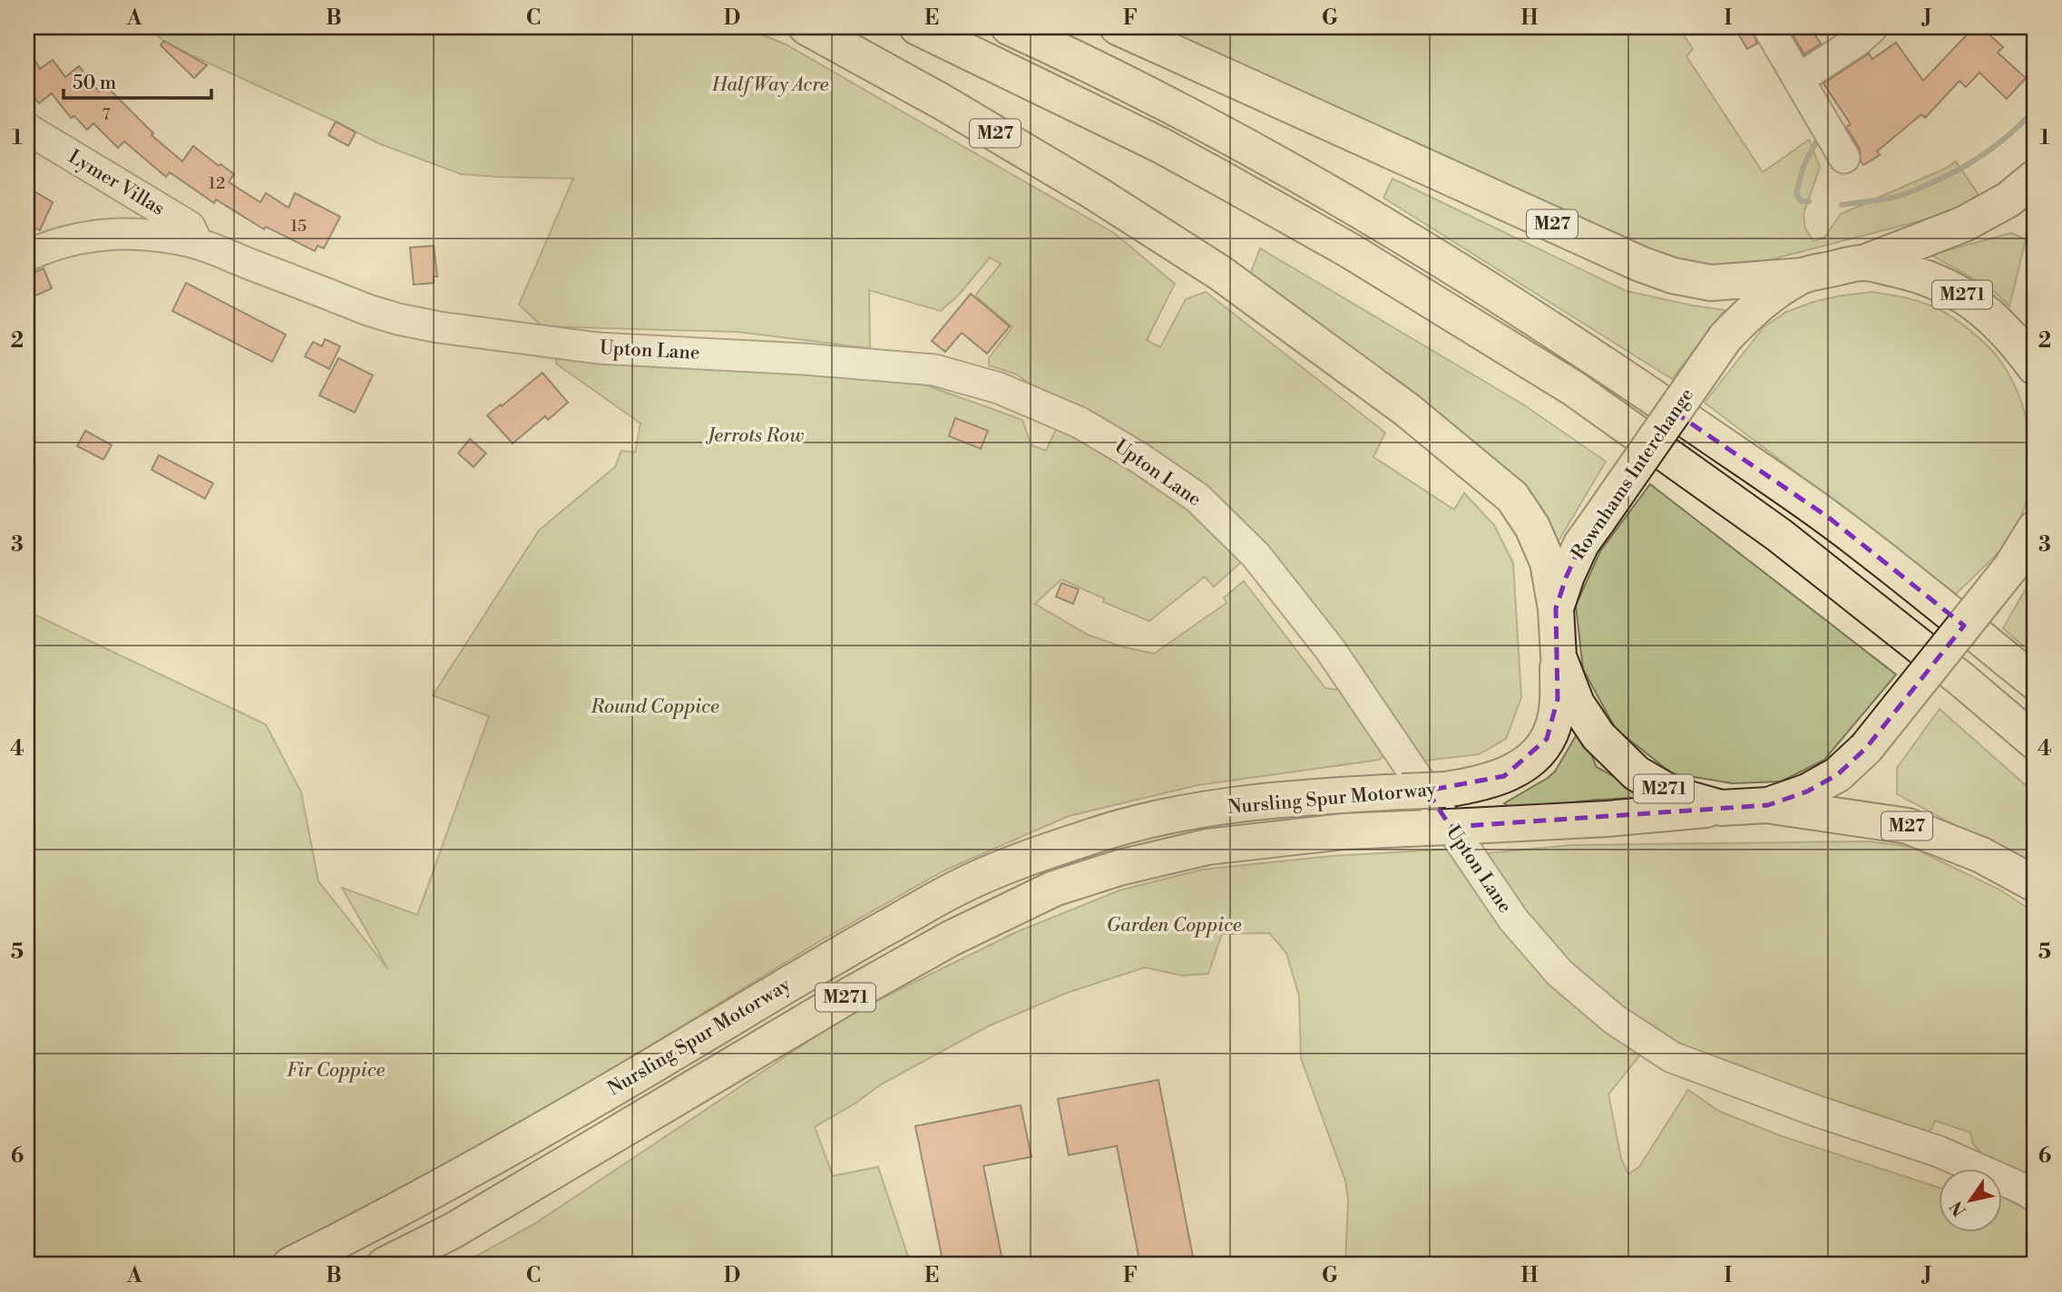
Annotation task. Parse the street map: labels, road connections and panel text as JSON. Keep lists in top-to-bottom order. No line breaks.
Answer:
{"streets":{"highway":["M27","M271","Rownhams Interchange","Nursling Spur Motorway"],"street":["Lymer Villas","Upton Lane"]},"crossings":[["M27","Rownhams Interchange"],["Lymer Villas","Upton Lane"],["M271","Rownhams Interchange"],["Rownhams Interchange","Nursling Spur Motorway"]],"parks":["Half Way Acre","Jerrots Row","Round Coppice","Garden Coppice","Fir Coppice"],"house_numbers":["7","12","15"],"scale_bar":"50 m","north":"bottom left","grid":{"columns":["A","B","C","D","E","F","G","H","I","J"],"rows":["1","2","3","4","5","6"]}}
